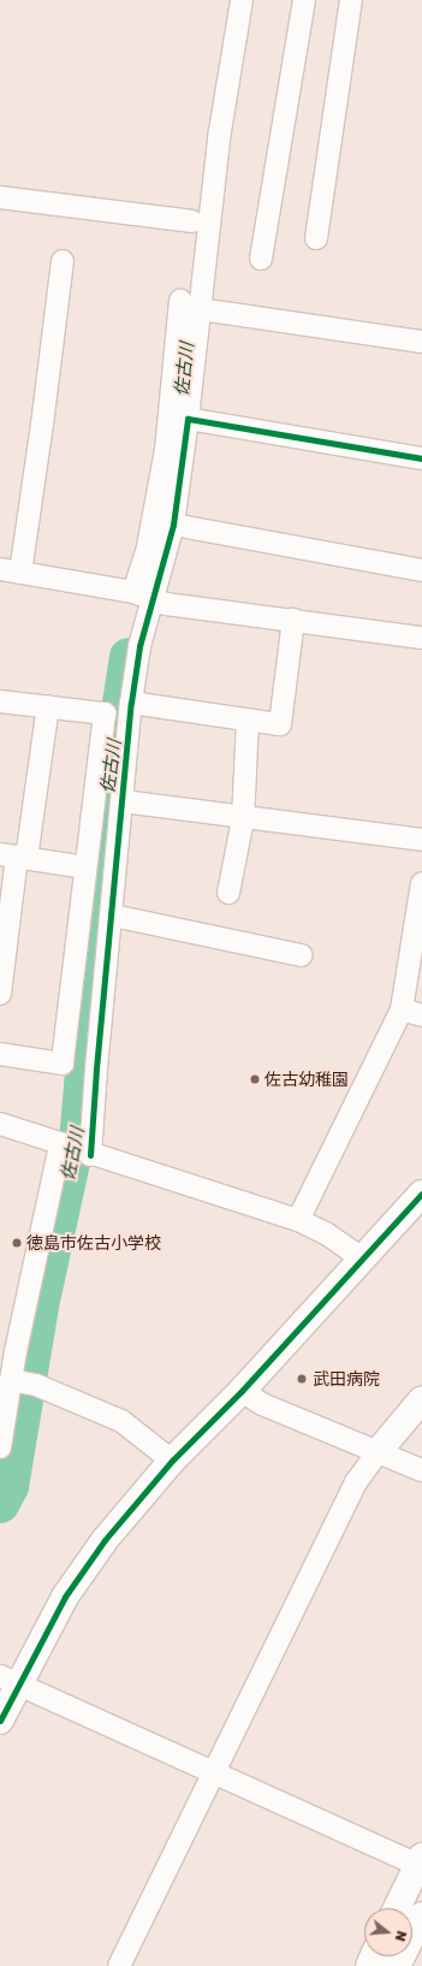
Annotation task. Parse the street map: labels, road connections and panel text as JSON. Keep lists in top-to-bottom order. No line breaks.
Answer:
{"water":["佐古川"],"places":["佐古幼稚園","徳島市佐古小学校","武田病院"],"north":"right"}
